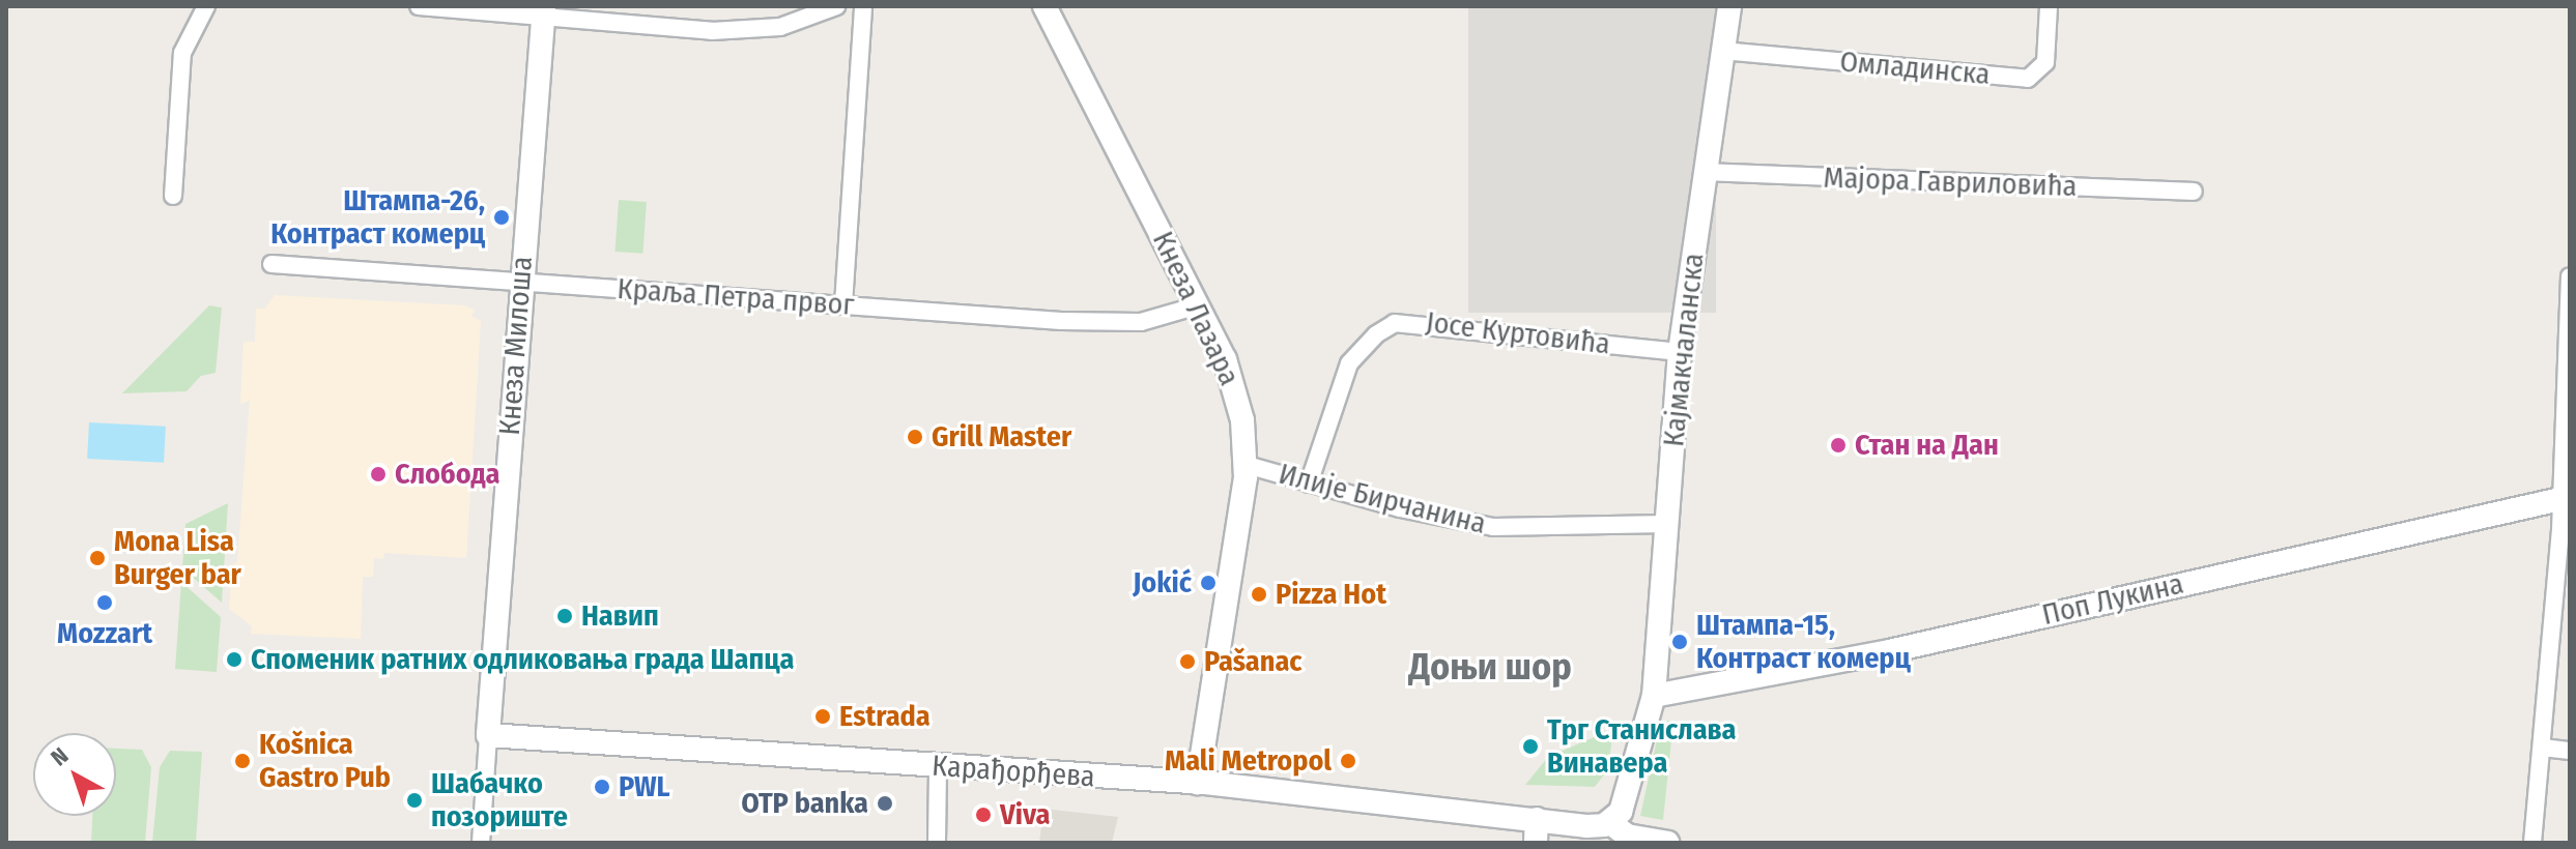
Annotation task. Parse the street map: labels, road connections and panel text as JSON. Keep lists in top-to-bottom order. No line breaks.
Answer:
{"streets":{"street":["Омладинска","Мајора Гавриловића","Краља Петра првог","Кнеза Лазара","Јосе Куртовића","Кнеза Милоша","Кајмакчаланска","Илије Бирчанина","Поп Лукина","Карађорђева"]},"crossings":[["Омладинска","Кајмакчаланска"],["Мајора Гавриловића","Кајмакчаланска"],["Краља Петра првог","Кнеза Лазара"],["Краља Петра првог","Кнеза Милоша"],["Кнеза Лазара","Илије Бирчанина"],["Кнеза Лазара","Карађорђева"],["Јосе Куртовића","Кајмакчаланска"],["Јосе Куртовића","Илије Бирчанина"],["Кнеза Милоша","Карађорђева"],["Кајмакчаланска","Илије Бирчанина"],["Кајмакчаланска","Поп Лукина"],["Кајмакчаланска","Карађорђева"]],"districts":["Доњи шор"],"places":["Штампа-26, Контраст комерц","Grill Master","Стан на Дан","Слобода","Mona Lisa Burger bar","Jokić","Pizza Hot","Mozzart","Навип","Штампа-15, Контраст комерц","Споменик ратних одликовања града Шапца","Pašanac","Estrada","Трг Станислава Винавера","Košnica Gastro Pub","Mali Metropol","PWL","Шабачко позориште","OTP banka","Viva"],"north":"top left"}
